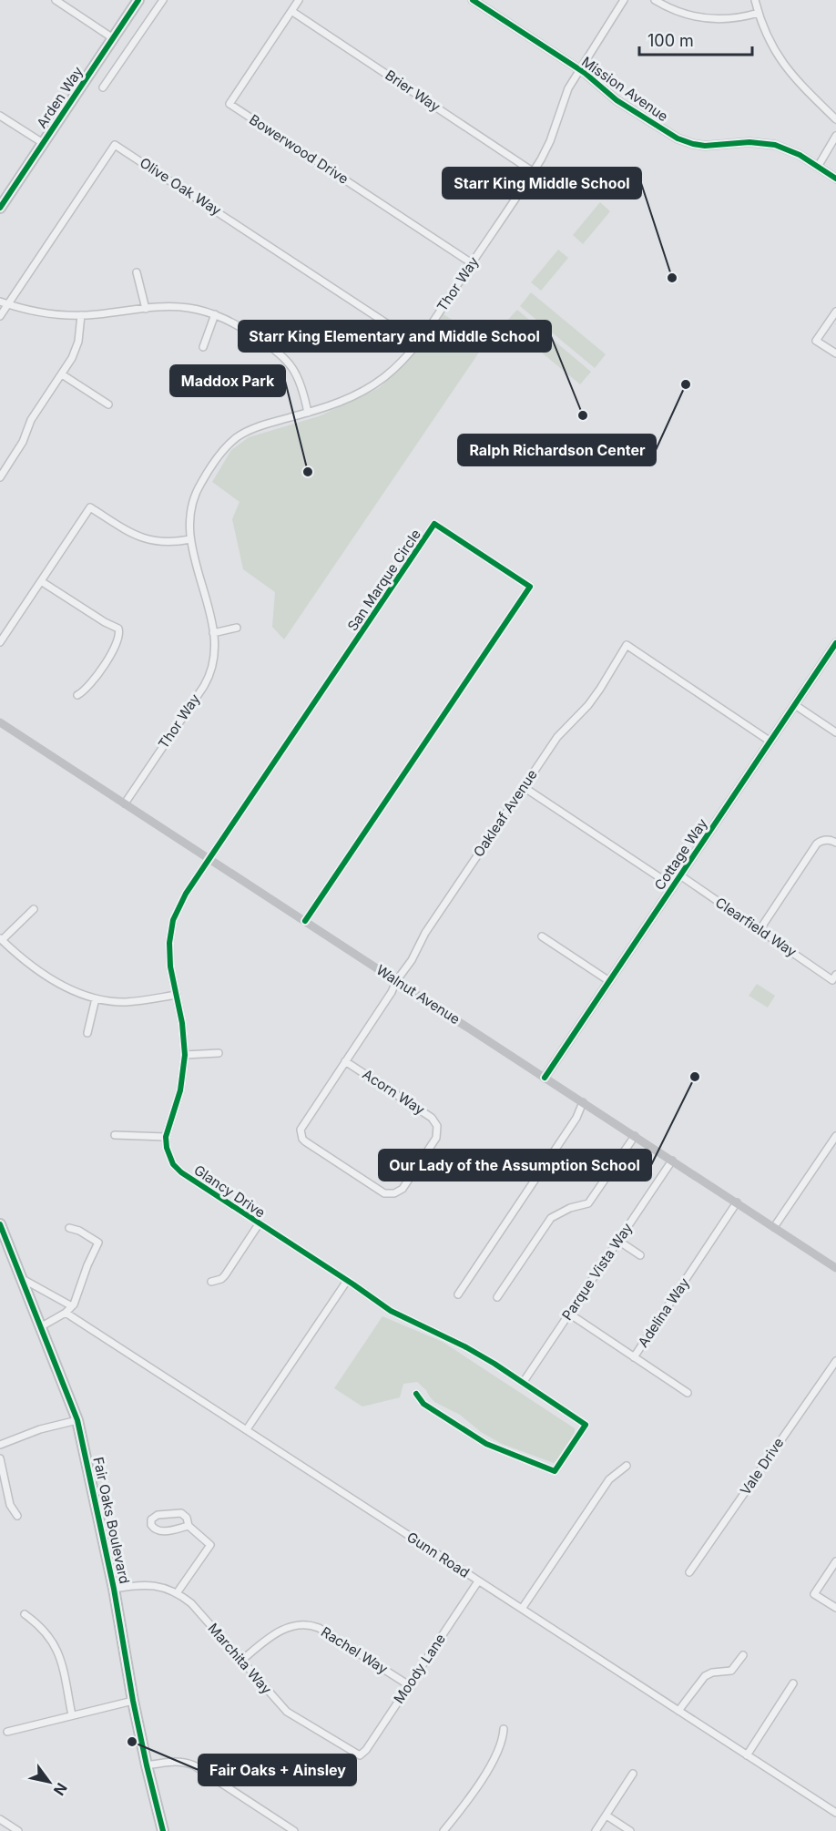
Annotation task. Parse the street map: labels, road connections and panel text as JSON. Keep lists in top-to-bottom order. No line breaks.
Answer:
{"streets":{"main road":["Arden Way","Walnut Avenue","Fair Oaks Boulevard"],"street":["Mission Avenue","Brier Way","Bowerwood Drive","Olive Oak Way","Thor Way","San Marque Circle","Oakleaf Avenue","Cottage Way","Clearfield Way","Acorn Way","Glancy Drive","Parque Vista Way","Adelina Way","Vale Drive","Gunn Road","Rachel Way","Marchita Way","Moody Lane"]},"crossings":[["Mission Avenue","Thor Way"],["Brier Way","Bowerwood Drive"],["Brier Way","Thor Way"],["Bowerwood Drive","Thor Way"],["Olive Oak Way","Thor Way"],["Thor Way","Walnut Avenue"],["San Marque Circle","Walnut Avenue"],["Oakleaf Avenue","Cottage Way"],["Oakleaf Avenue","Walnut Avenue"],["Oakleaf Avenue","Acorn Way"],["Cottage Way","Clearfield Way"],["Cottage Way","Walnut Avenue"],["Walnut Avenue","Parque Vista Way"],["Walnut Avenue","Adelina Way"],["Glancy Drive","Parque Vista Way"],["Parque Vista Way","Adelina Way"],["Fair Oaks Boulevard","Marchita Way"],["Gunn Road","Moody Lane"],["Rachel Way","Marchita Way"],["Rachel Way","Moody Lane"],["Marchita Way","Moody Lane"]],"places":["Starr King Middle School","Ralph Richardson Center","Starr King Elementary and Middle School","Maddox Park","Our Lady of the Assumption School","Fair Oaks + Ainsley"],"scale_bar":"100 m","north":"bottom right"}
